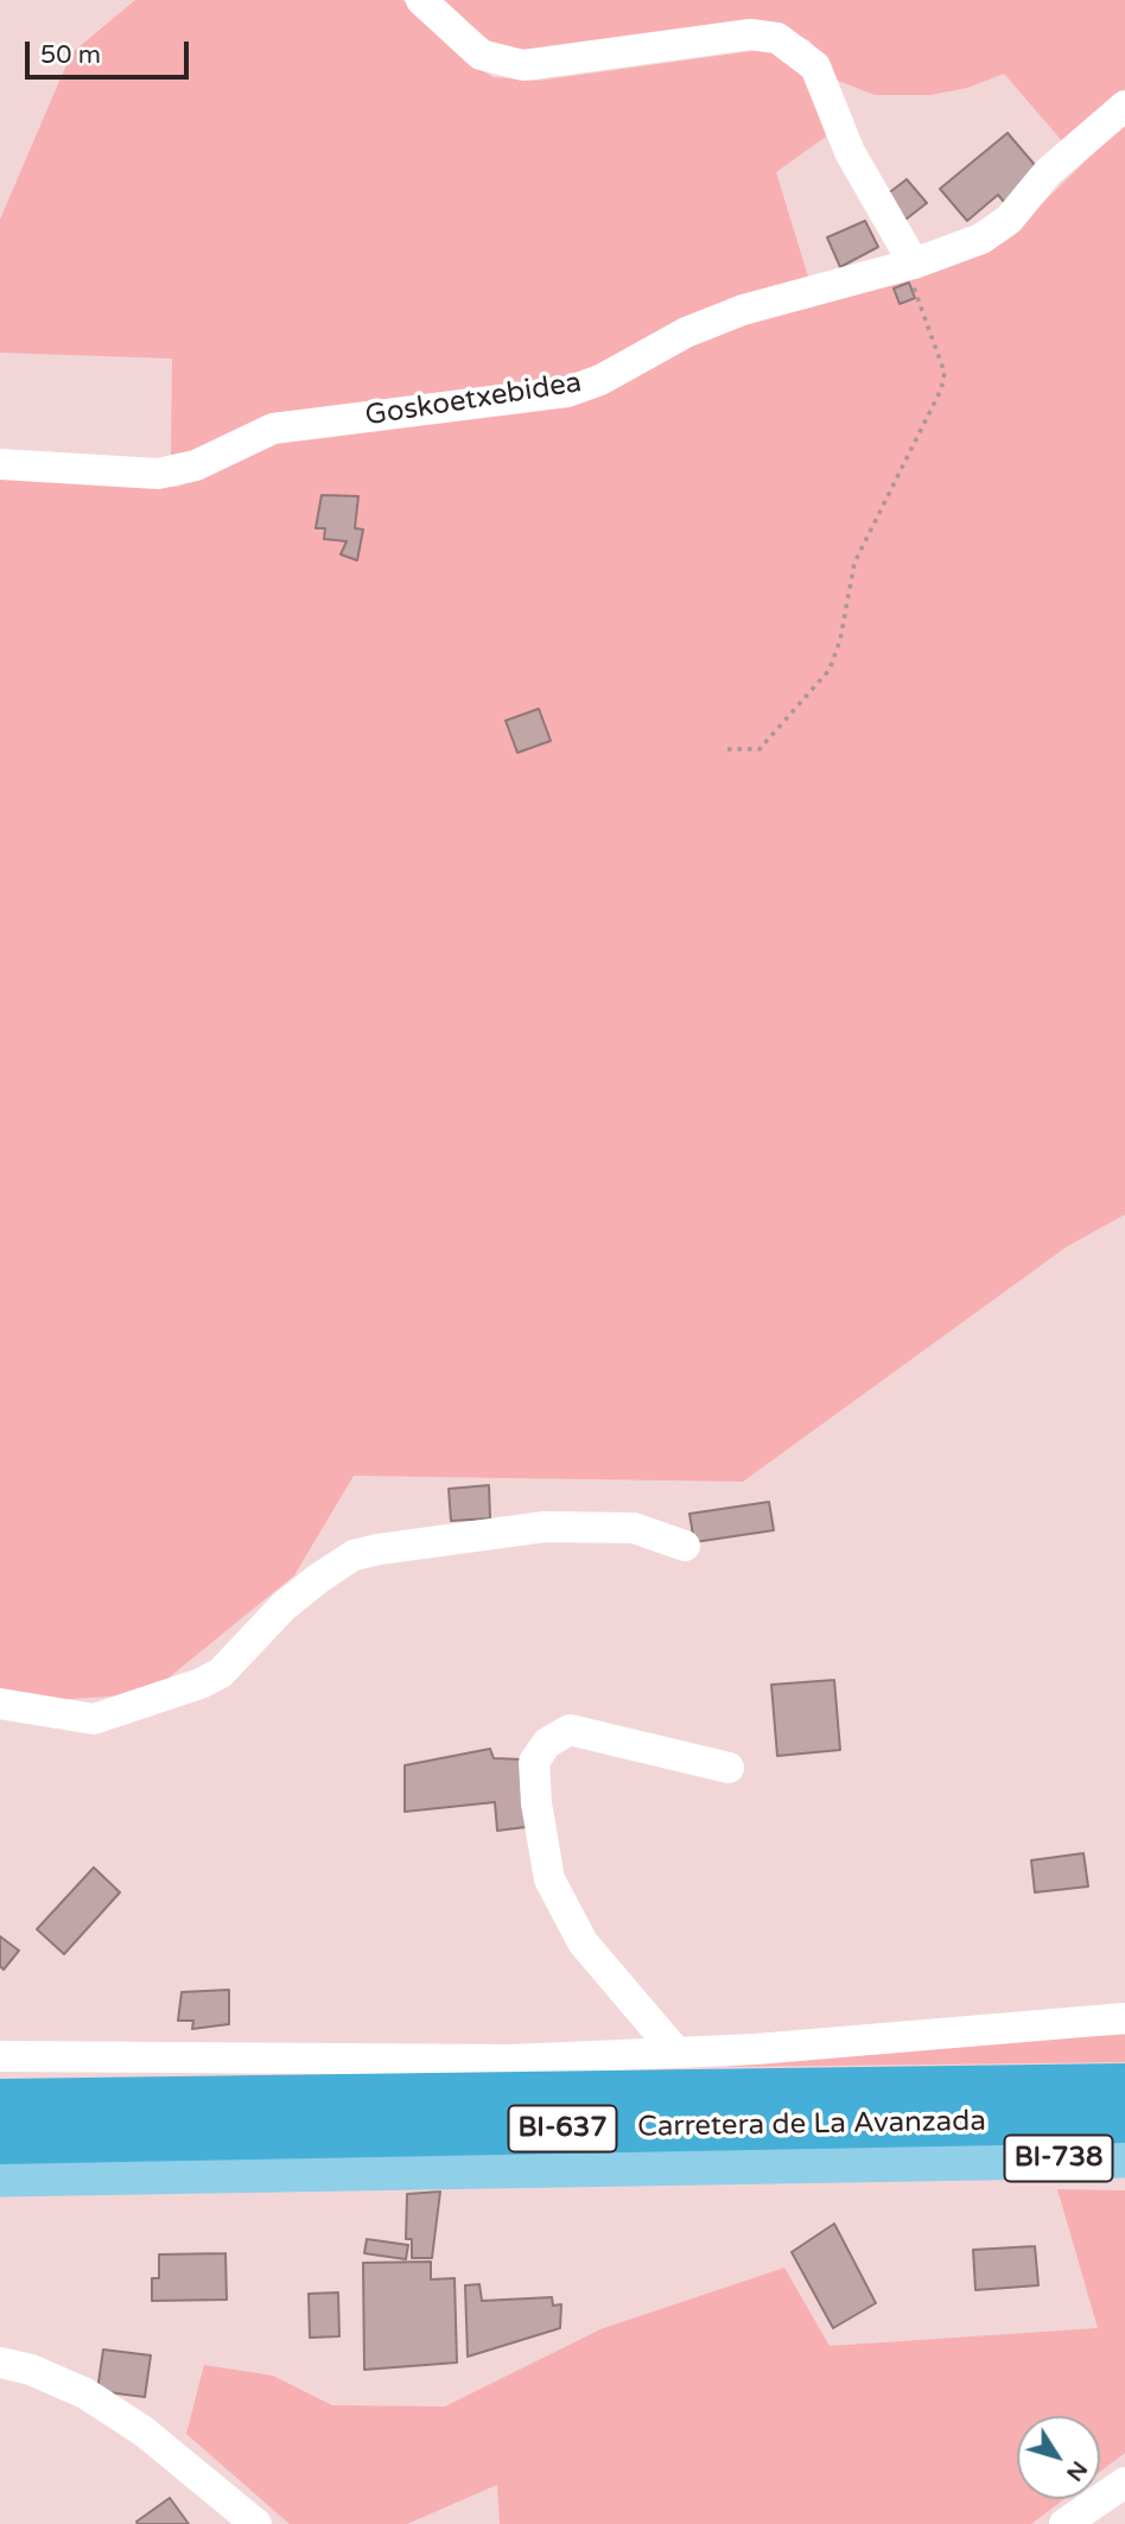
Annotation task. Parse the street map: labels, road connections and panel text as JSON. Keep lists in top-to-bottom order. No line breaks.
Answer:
{"streets":{"highway":["Carretera de La Avanzada","BI-637"],"main road":["BI-738"],"street":["Goskoetxebidea"]},"scale_bar":"50 m","north":"bottom right"}
